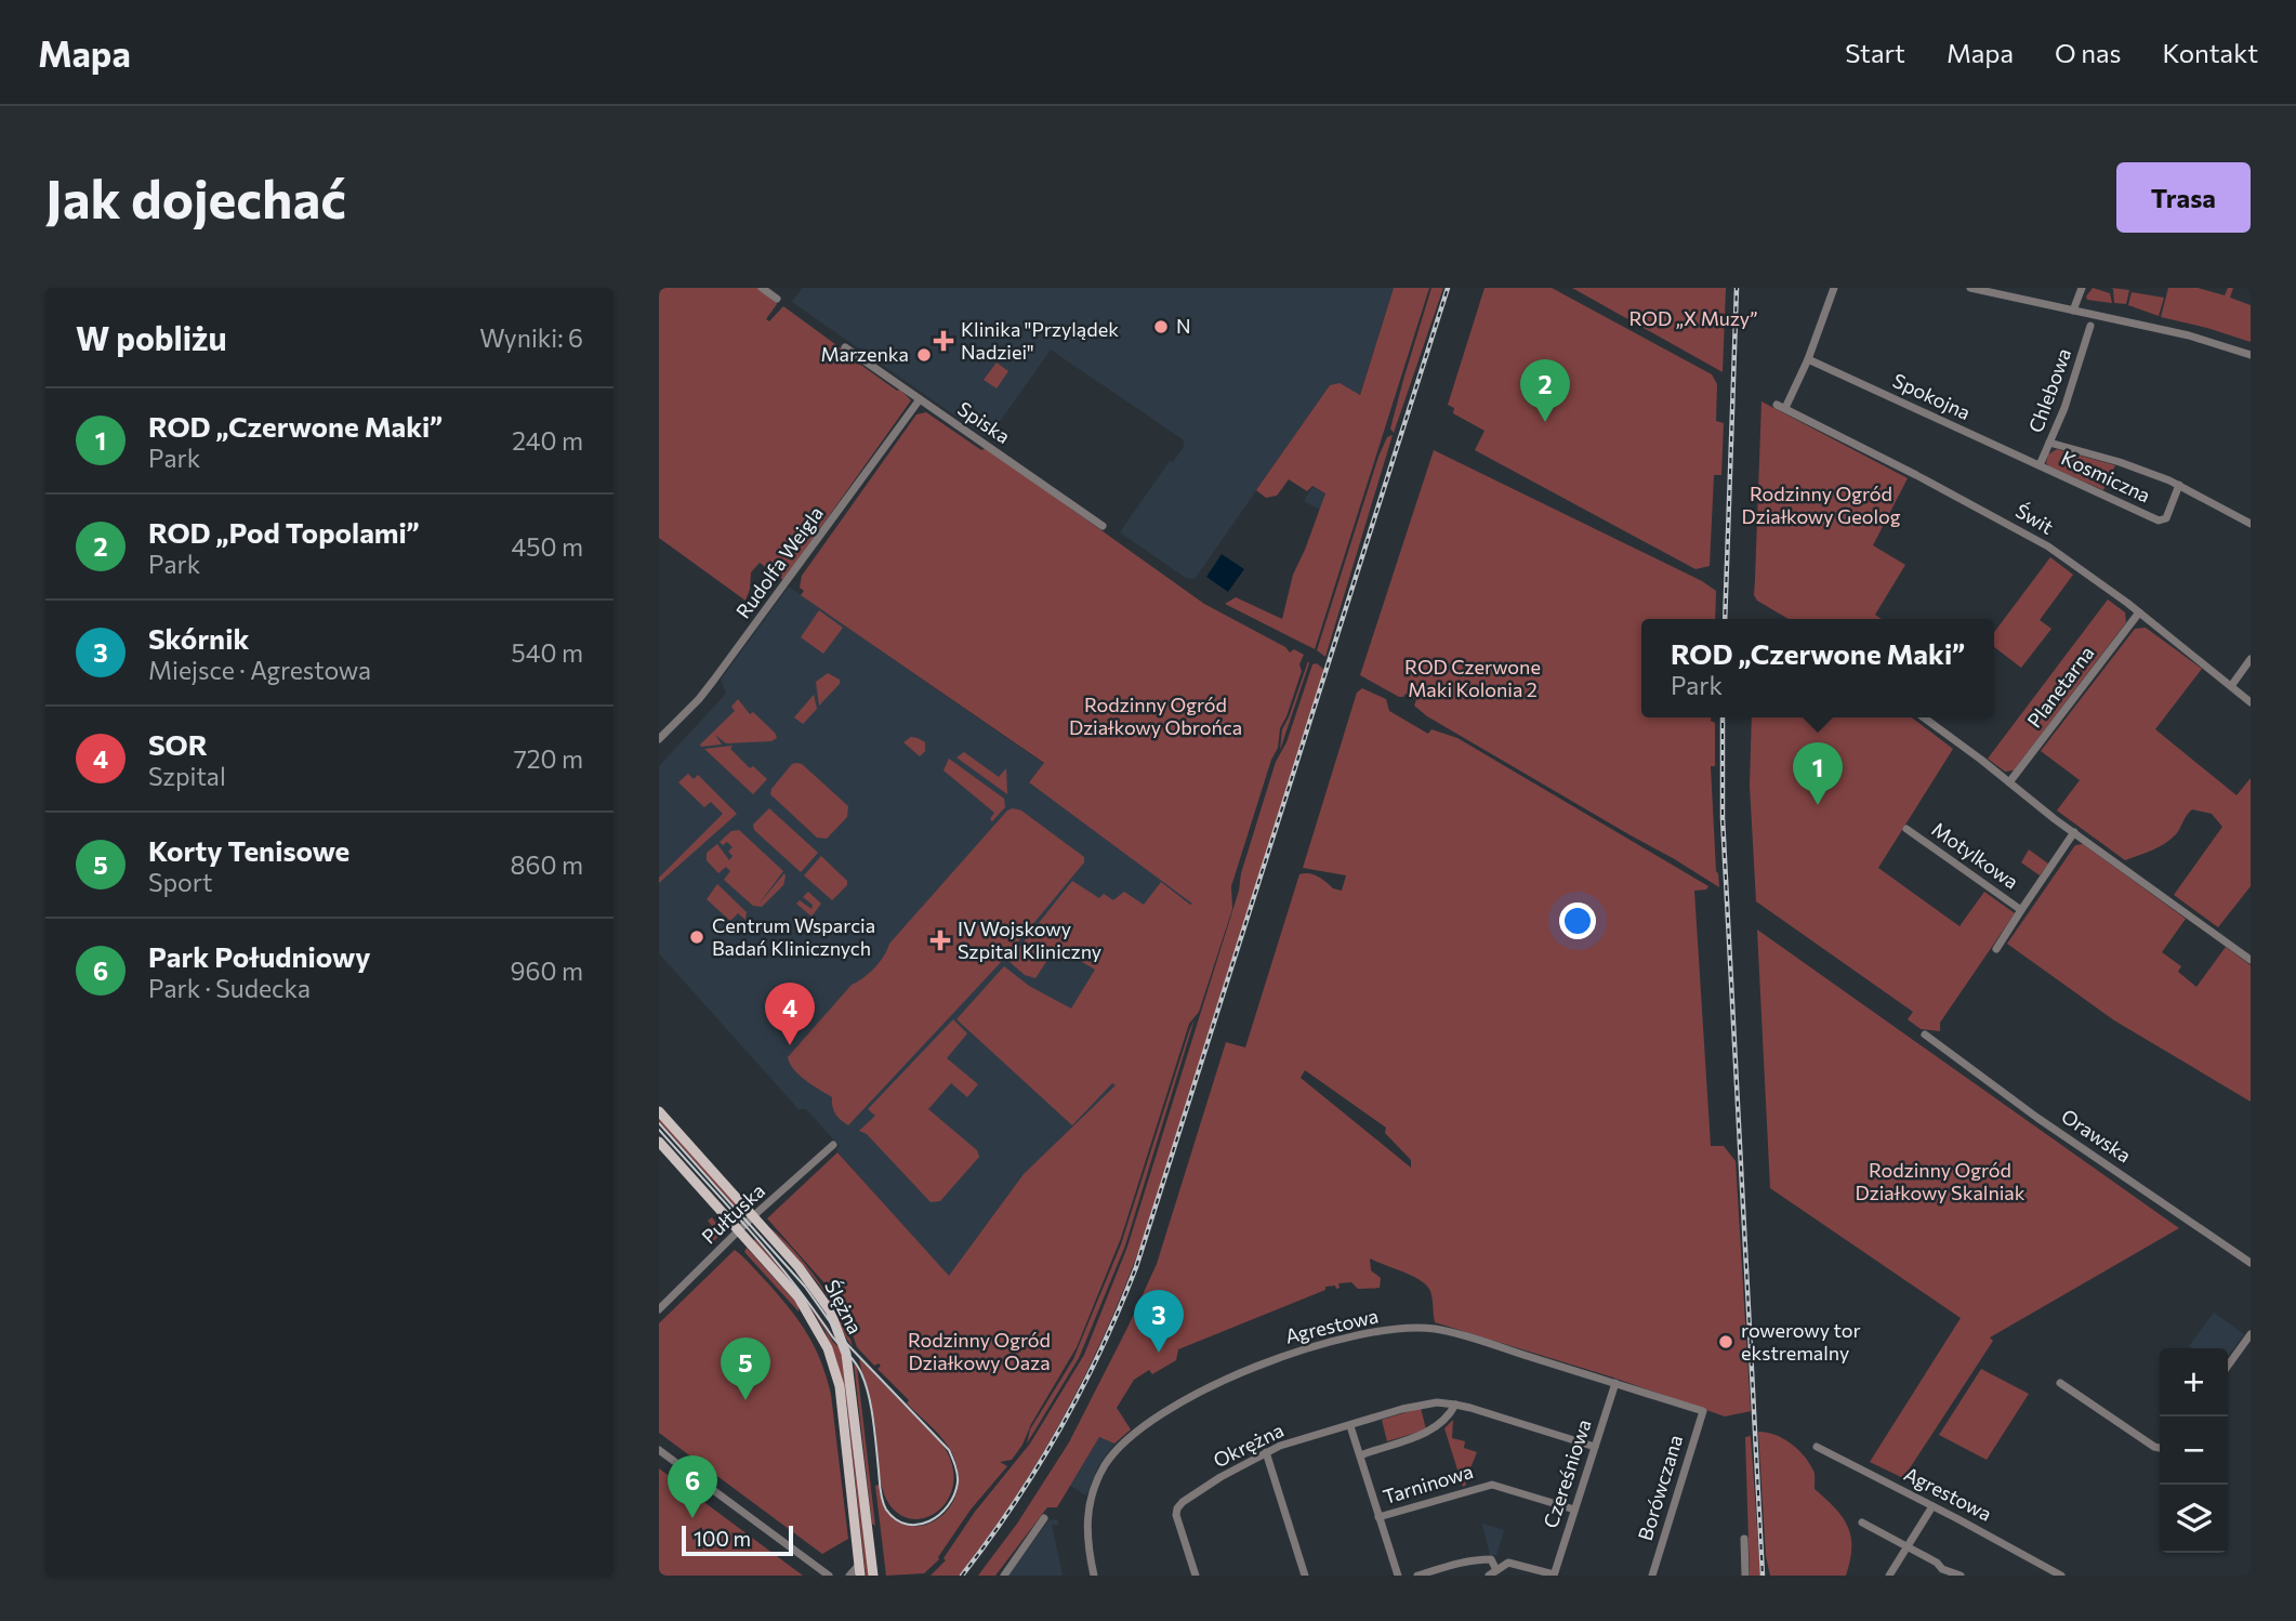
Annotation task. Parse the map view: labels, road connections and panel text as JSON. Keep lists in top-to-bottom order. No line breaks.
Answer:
{"streets":{"main road":["Ślężna"],"street":["Chlebowa","Spokojna","Spiska","Kosmiczna","Świt","Rudolfa Weigla","Planetarna","Motylkowa","Orawska","Pułtuska","Agrestowa","Okrężna","Czereśniowa","Tarninowa","Borówczana"]},"crossings":[["Chlebowa","Spokojna"],["Chlebowa","Kosmiczna"],["Spokojna","Kosmiczna"],["Spokojna","Świt"],["Spiska","Rudolfa Weigla"],["Świt","Planetarna"],["Pułtuska","Ślężna"],["Agrestowa","Czereśniowa"],["Agrestowa","Borówczana"],["Okrężna","Czereśniowa"],["Czereśniowa","Tarninowa"]],"parks":["ROD „X Muzy”","Rodzinny Ogród Działkowy Geolog","ROD Czerwone Maki Kolonia 2","Rodzinny Ogród Działkowy Obrońca","Rodzinny Ogród Działkowy Skalniak","Rodzinny Ogród Działkowy Oaza"],"places":{"other":["N","Marzenka","Centrum Wsparcia Badań Klinicznych","rowerowy tor ekstremalny"],"health":["Klinika \"Przylądek Nadziei\"","IV Wojskowy Szpital Kliniczny"]},"scale_bar":"100 m","page":{"header":"Mapa","nav":["Start","Mapa","O nas","Kontakt"],"buttons":"Trasa","title":"Jak dojechać","heading":["W pobliżu","Wyniki: 6"],"pins":["2","1","4","3","5","6"],"list":[{"mark":"1","name":"ROD „Czerwone Maki”","note":"Park","value":"240 m"},{"mark":"2","name":"ROD „Pod Topolami”","note":"Park","value":"450 m"},{"mark":"3","name":"Skórnik","note":"Miejsce · Agrestowa","value":"540 m"},{"mark":"4","name":"SOR","note":"Szpital","value":"720 m"},{"mark":"5","name":"Korty Tenisowe","note":"Sport","value":"860 m"},{"mark":"6","name":"Park Południowy","note":"Park · Sudecka","value":"960 m"}],"popup":["ROD „Czerwone Maki”","Park"],"map_buttons":["+","−"],"scale":"100 m"}}
